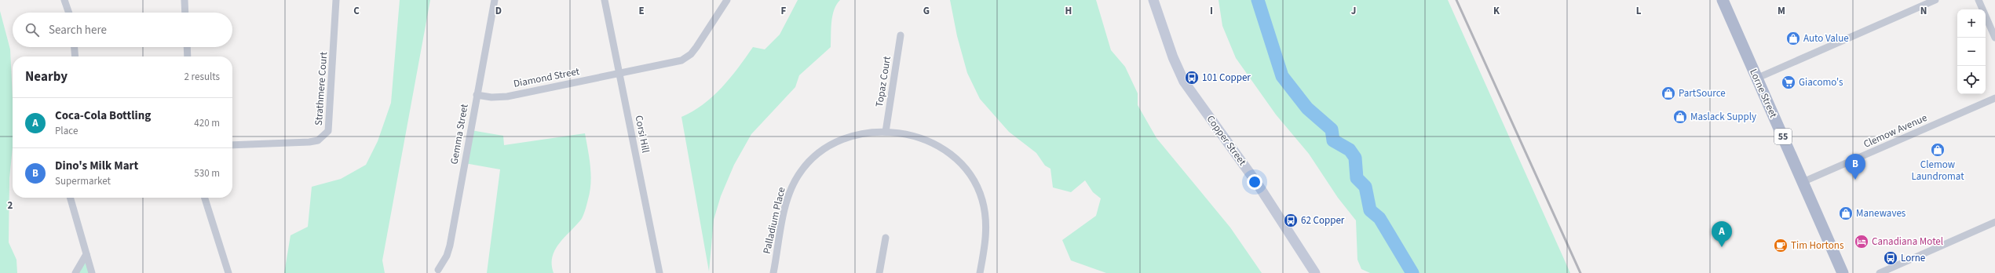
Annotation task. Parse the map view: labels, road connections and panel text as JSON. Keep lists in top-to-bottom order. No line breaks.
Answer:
{"streets":{"main road":["Lorne Street","55"],"street":["Diamond Street","Topaz Court","Strathmere Court","Clemow Avenue","Gemma Street","Corsi Hill","Copper Street","Palladium Place"]},"crossings":[["Diamond Street","Gemma Street"],["Diamond Street","Corsi Hill"],["Topaz Court","Palladium Place"],["Lorne Street","Clemow Avenue"]],"places":{"shop":["Auto Value","PartSource","Maslack Supply","Clemow Laundromat","Manewaves"],"bus stop":["101 Copper","62 Copper","Lorne"],"supermarket":["Giacomo's"],"hotel":["Canadiana Motel"],"cafe":["Tim Hortons"]},"page":{"map_buttons":["+","−"],"search":"Search here","heading":["Nearby","2 results"],"list":[{"mark":"A","name":"Coca-Cola Bottling","note":"Place","value":"420 m"},{"mark":"B","name":"Dino's Milk Mart","note":"Supermarket","value":"530 m"}],"pins":["B","A"]},"grid":{"columns":["C","D","E","F","G","H","I","J","K","L","M","N"],"rows":["2"]}}
